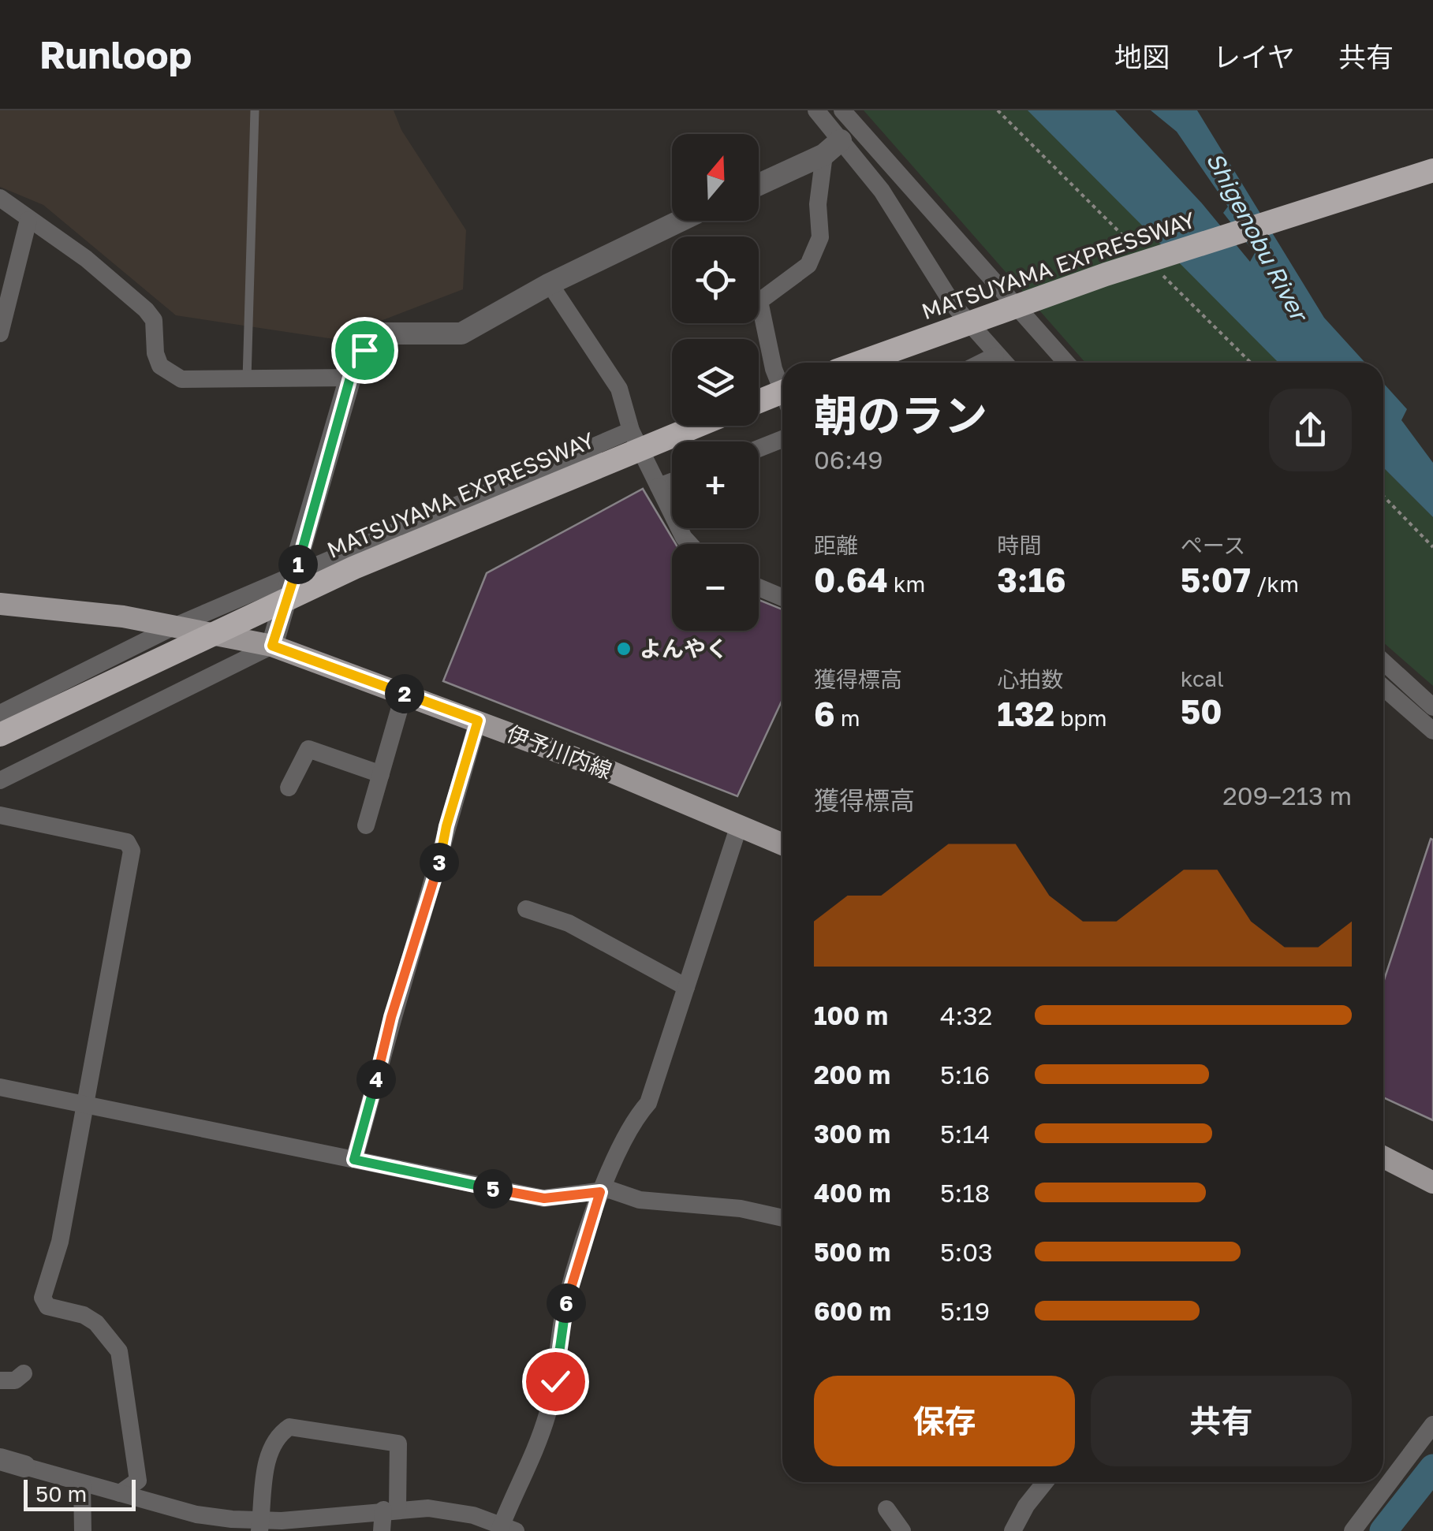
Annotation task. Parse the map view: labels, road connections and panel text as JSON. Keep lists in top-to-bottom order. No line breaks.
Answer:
{"streets":{"highway":["MATSUYAMA EXPRESSWAY"],"main road":["伊予川内線"]},"water":["Shigenobu River"],"places":["よんやく"],"scale_bar":"50 m","north":"top","page":{"header":"Runloop","nav":["地図","レイヤ","共有"],"map_buttons":["+","−"],"heading":["朝のラン","06:49"],"stats":[["距離","0.64 km"],["時間","3:16"],["ペース","5:07 /km"],["獲得標高","6 m"],["心拍数","132 bpm"],["kcal","50"]],"pins":["1","2","3","4","5","6"],"chart":["獲得標高","209–213 m"],"list":[{"name":"100 m","note":"4:32"},{"name":"200 m","note":"5:16"},{"name":"300 m","note":"5:14"},{"name":"400 m","note":"5:18"},{"name":"500 m","note":"5:03"},{"name":"600 m","note":"5:19"}],"buttons":["保存","共有"],"scale":"50 m"}}
